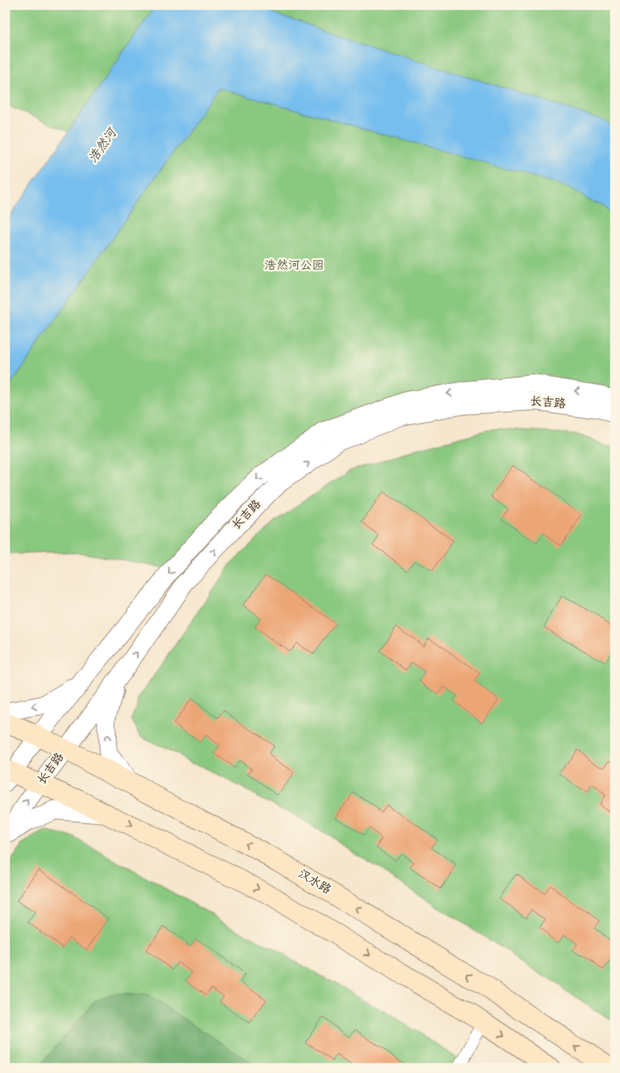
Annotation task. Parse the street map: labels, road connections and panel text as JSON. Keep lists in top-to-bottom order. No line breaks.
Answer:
{"streets":{"main road":["汉水路"],"street":["长吉路"]},"crossings":[["长吉路","汉水路"]],"water":["浩然河"],"parks":["浩然河公园"]}
